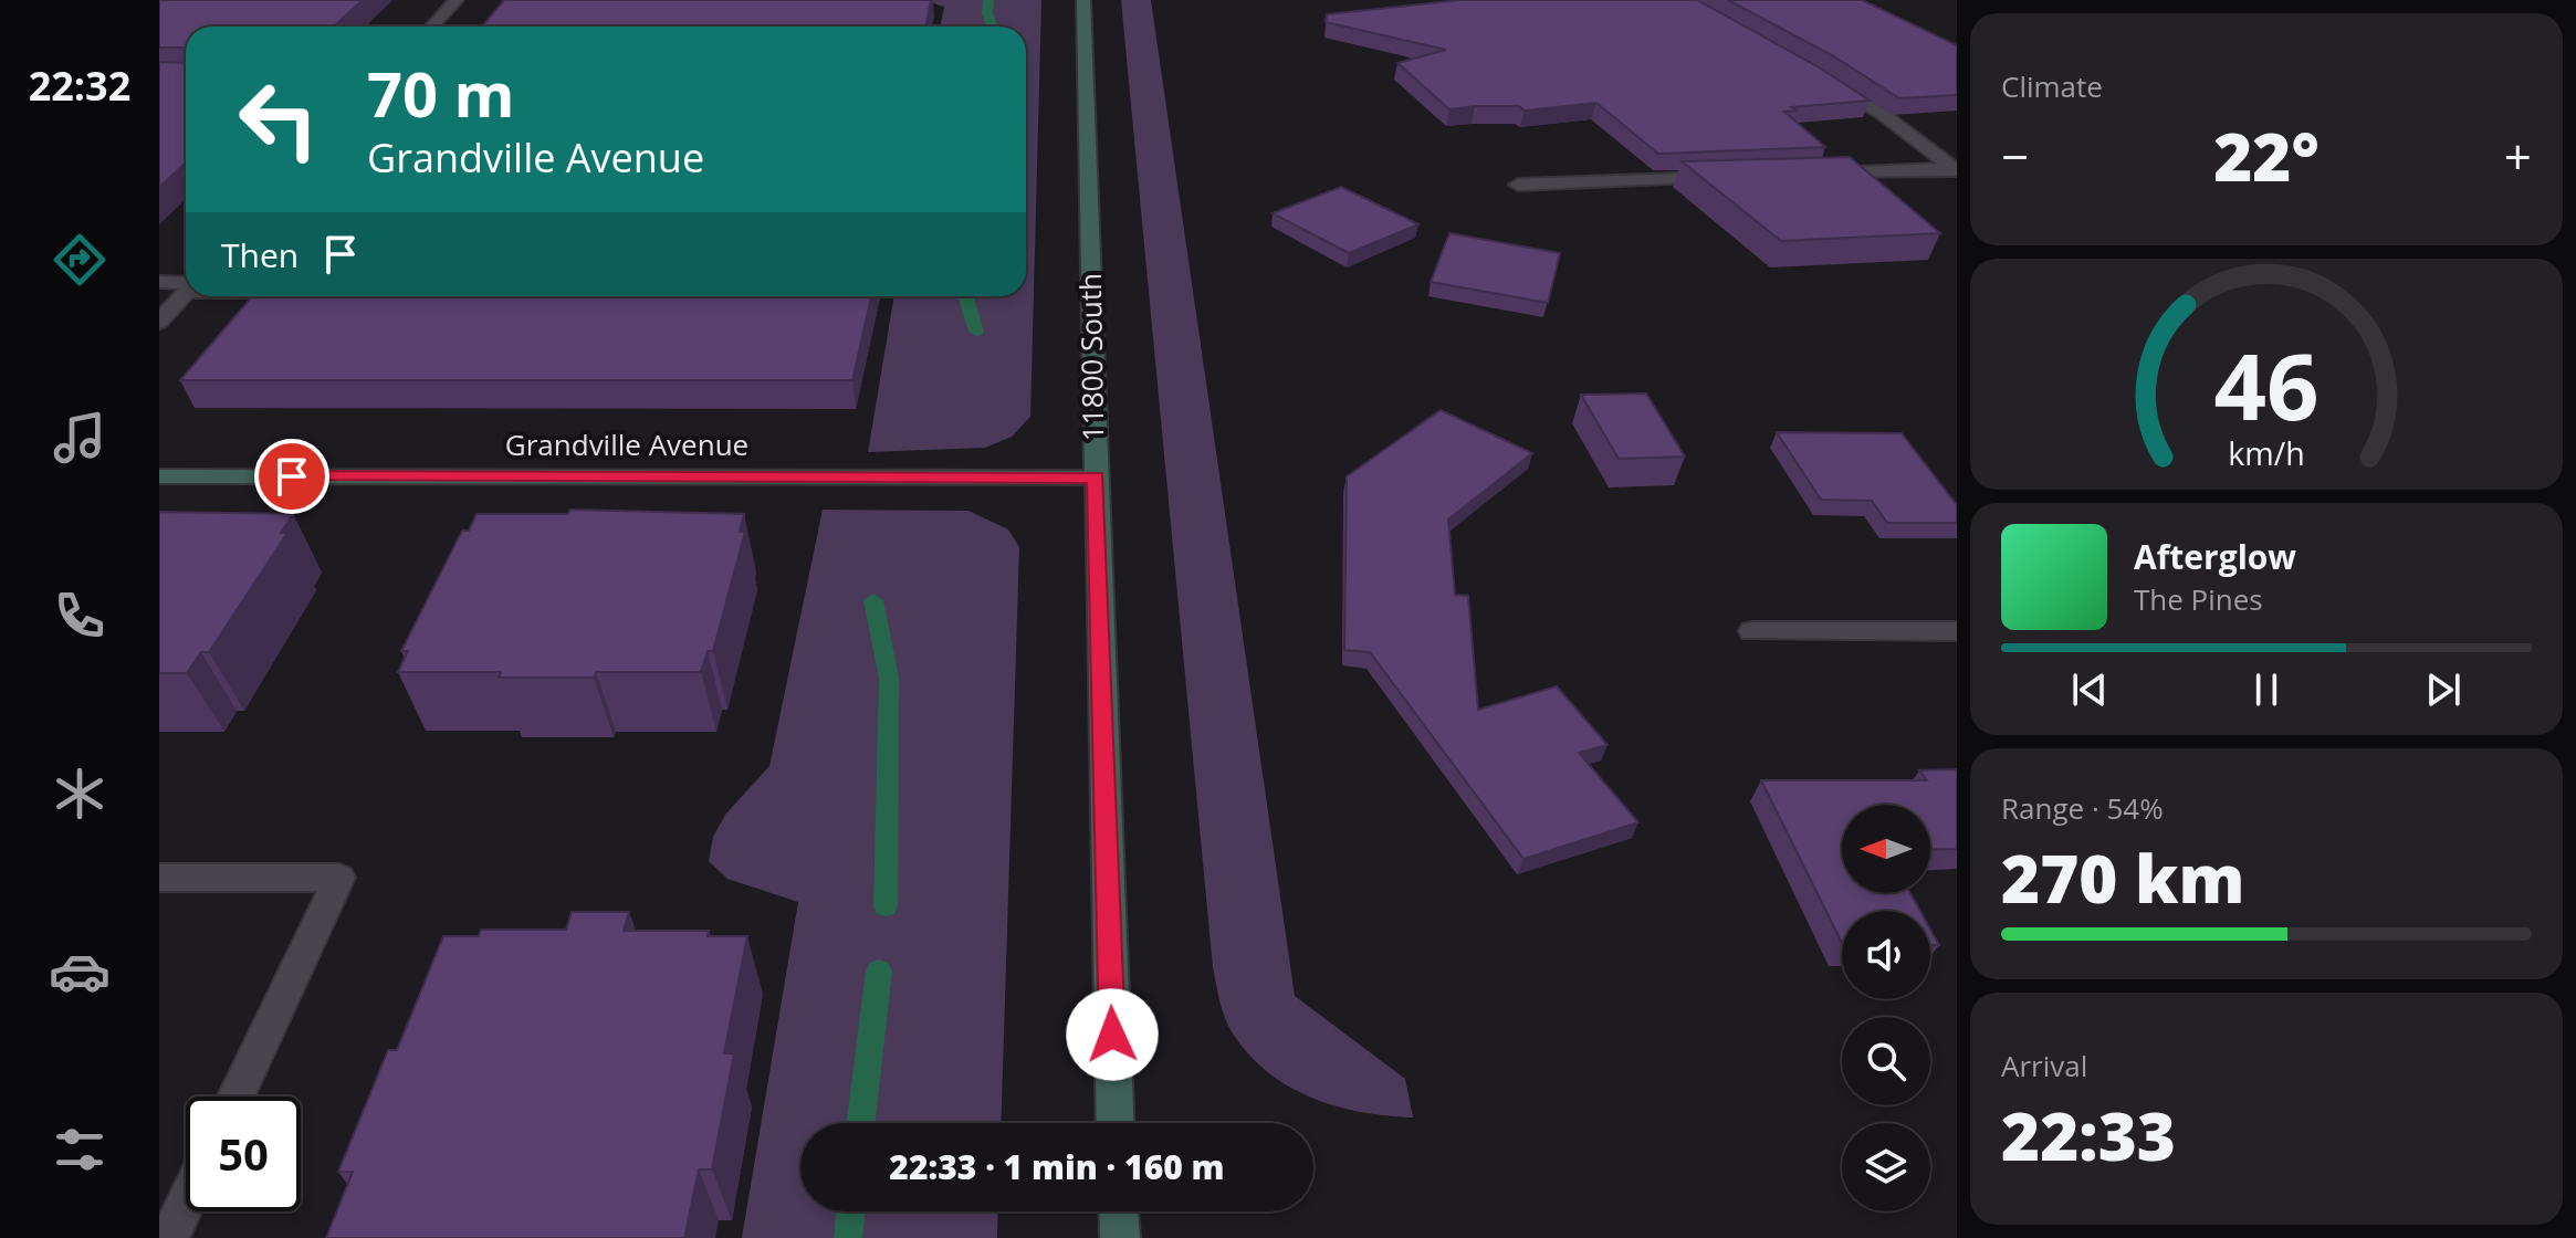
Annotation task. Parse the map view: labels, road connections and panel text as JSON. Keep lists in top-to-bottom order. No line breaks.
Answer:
{"streets":{"main road":["11800 South","Grandville Avenue"]},"crossings":[["11800 South","Grandville Avenue"]],"north":"left","page":{"tabs":"22:32","tile":["Climate",["Range · 54%","270 km"],["Arrival","22:33"]],"turn":["70 m","Grandville Avenue"],"heat":["−","22°","+"],"then":"Then","song":["Afterglow","The Pines"],"limit":"50","trip":"22:33 · 1 min · 160 m","gauge":["46","km/h"]}}
